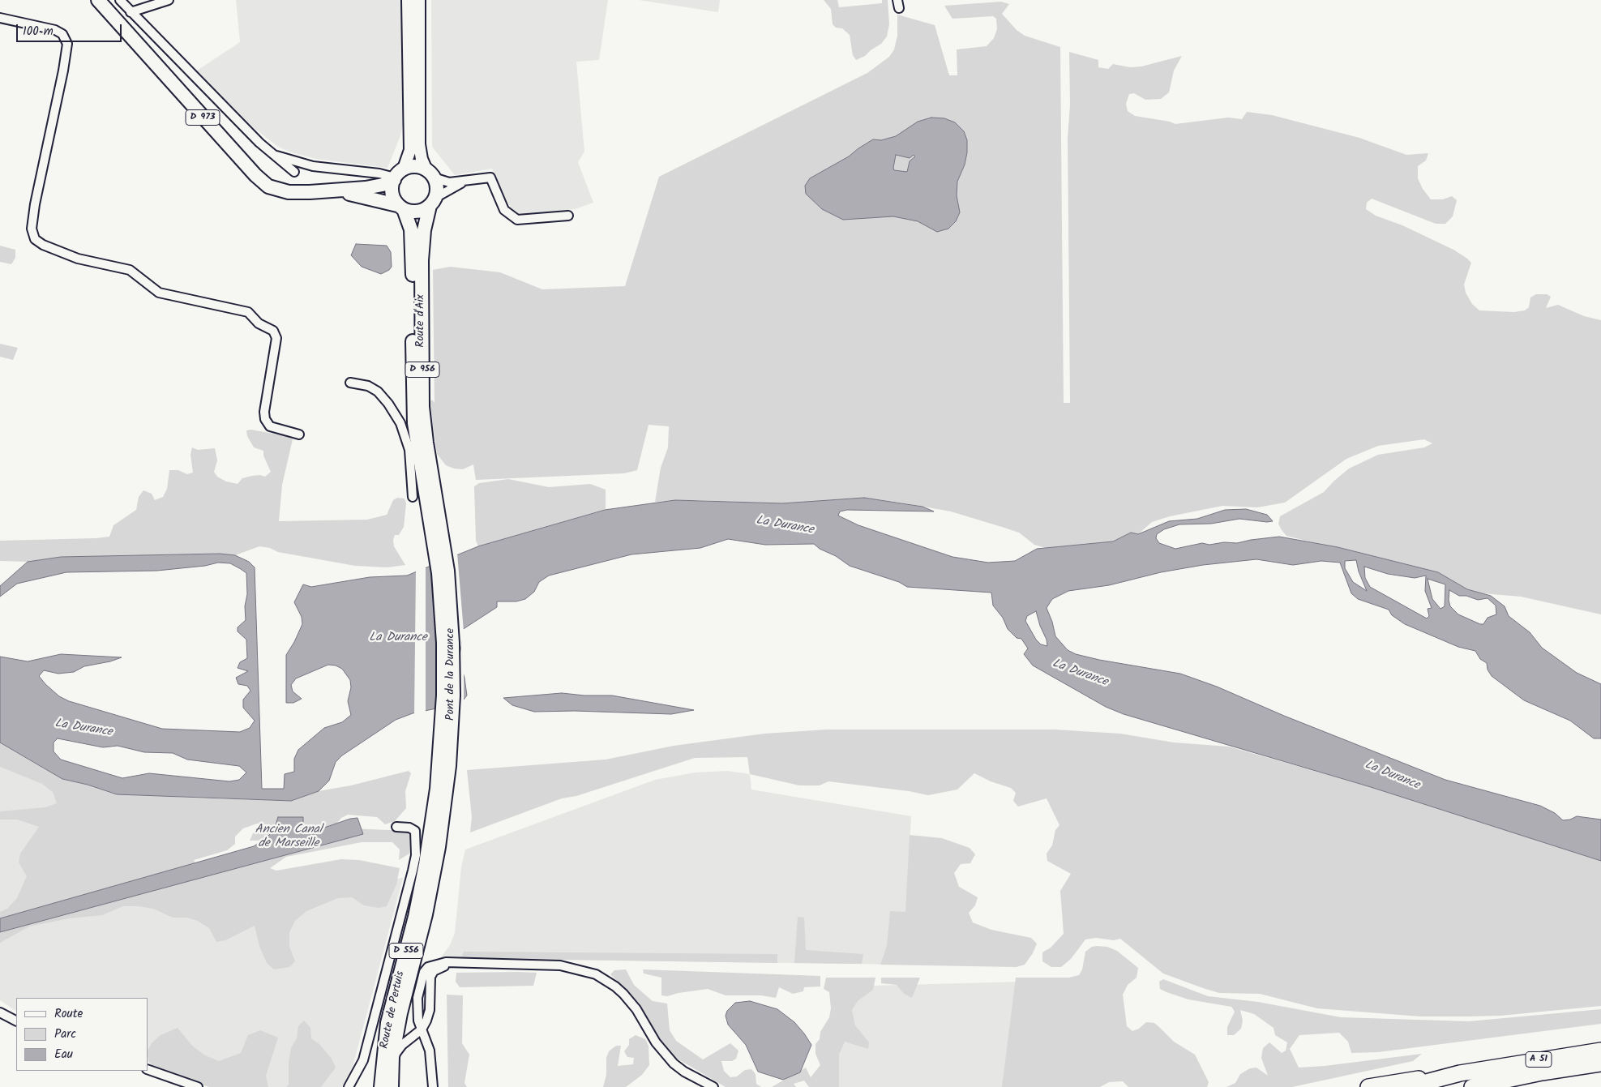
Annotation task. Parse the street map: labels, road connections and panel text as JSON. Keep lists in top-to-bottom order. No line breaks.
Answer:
{"streets":{"highway":["A 51"],"main road":["D 973","Route d'Aix","D 956","Pont de la Durance","D 556","Route de Pertuis"]},"crossings":[["D 973","Route d'Aix"],["Route d'Aix","Pont de la Durance"],["Pont de la Durance","Route de Pertuis"]],"water":["La Durance","Ancien Canal de Marseille"],"legend":["Route","Parc","Eau"],"scale_bar":"100 m"}
